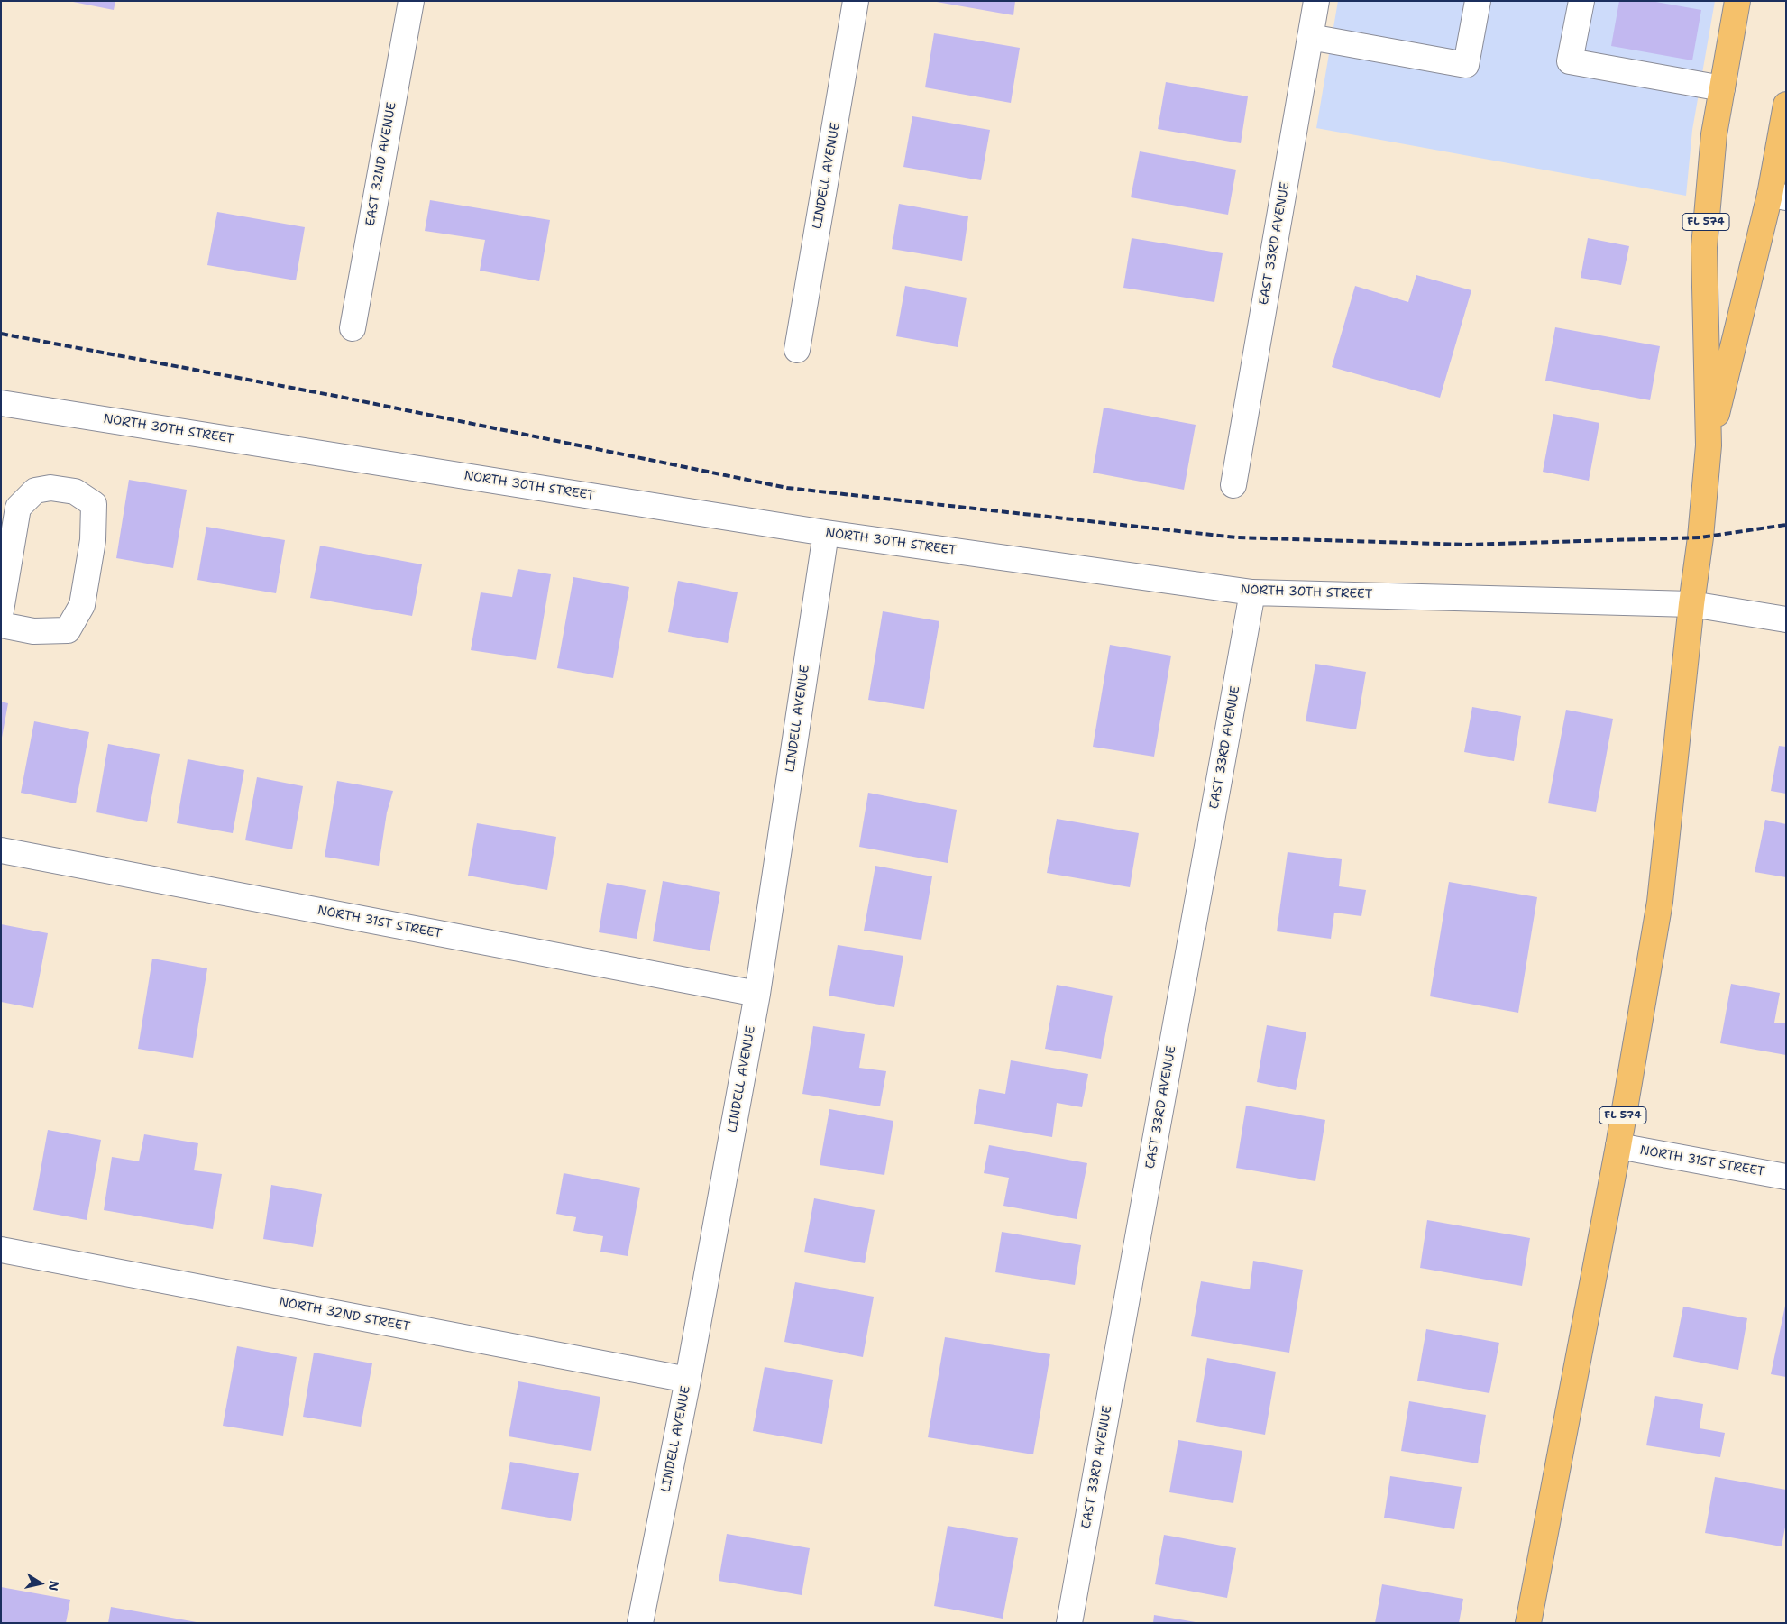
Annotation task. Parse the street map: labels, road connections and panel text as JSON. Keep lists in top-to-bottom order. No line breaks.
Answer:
{"streets":{"main road":["FL 574"],"street":["EAST 32ND AVENUE","LINDELL AVENUE","EAST 33RD AVENUE","NORTH 30TH STREET","NORTH 31ST STREET","NORTH 32ND STREET"]},"crossings":[["LINDELL AVENUE","NORTH 30TH STREET"],["LINDELL AVENUE","NORTH 31ST STREET"],["LINDELL AVENUE","NORTH 32ND STREET"],["FL 574","NORTH 30TH STREET"],["FL 574","NORTH 31ST STREET"],["EAST 33RD AVENUE","NORTH 30TH STREET"]],"north":"right"}
